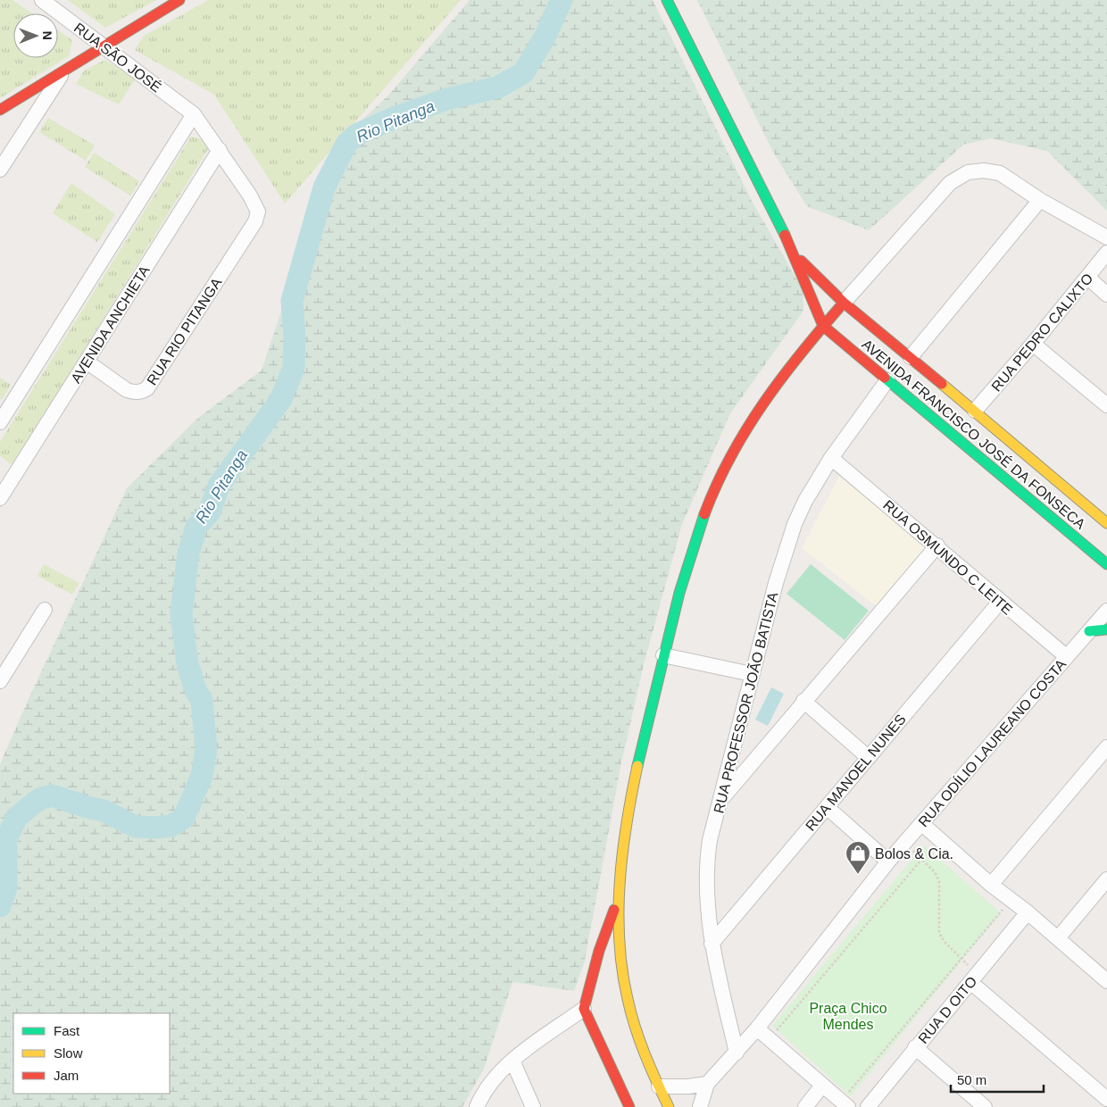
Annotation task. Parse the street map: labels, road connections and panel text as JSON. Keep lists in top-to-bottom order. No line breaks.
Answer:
{"streets":{"street":["RUA SÃO JOSÉ","AVENIDA ANCHIETA","RUA RIO PITANGA","RUA PEDRO CALIXTO","AVENIDA FRANCISCO JOSÉ DA FONSECA","RUA OSMUNDO C LEITE","RUA PROFESSOR JOÃO BATISTA","RUA ODÍLIO LAUREANO COSTA","RUA MANOEL NUNES","RUA D OITO"]},"crossings":[["RUA SÃO JOSÉ","AVENIDA ANCHIETA"],["RUA SÃO JOSÉ","RUA RIO PITANGA"],["AVENIDA ANCHIETA","RUA RIO PITANGA"],["RUA PEDRO CALIXTO","AVENIDA FRANCISCO JOSÉ DA FONSECA"],["AVENIDA FRANCISCO JOSÉ DA FONSECA","RUA PROFESSOR JOÃO BATISTA"],["RUA OSMUNDO C LEITE","RUA PROFESSOR JOÃO BATISTA"],["RUA OSMUNDO C LEITE","RUA ODÍLIO LAUREANO COSTA"],["RUA OSMUNDO C LEITE","RUA MANOEL NUNES"],["RUA PROFESSOR JOÃO BATISTA","RUA ODÍLIO LAUREANO COSTA"],["RUA PROFESSOR JOÃO BATISTA","RUA MANOEL NUNES"]],"water":["Rio Pitanga"],"parks":["Praça Chico Mendes"],"places":{"shop":["Bolos & Cia."]},"legend":["Fast","Slow","Jam"],"scale_bar":"50 m","north":"right"}
